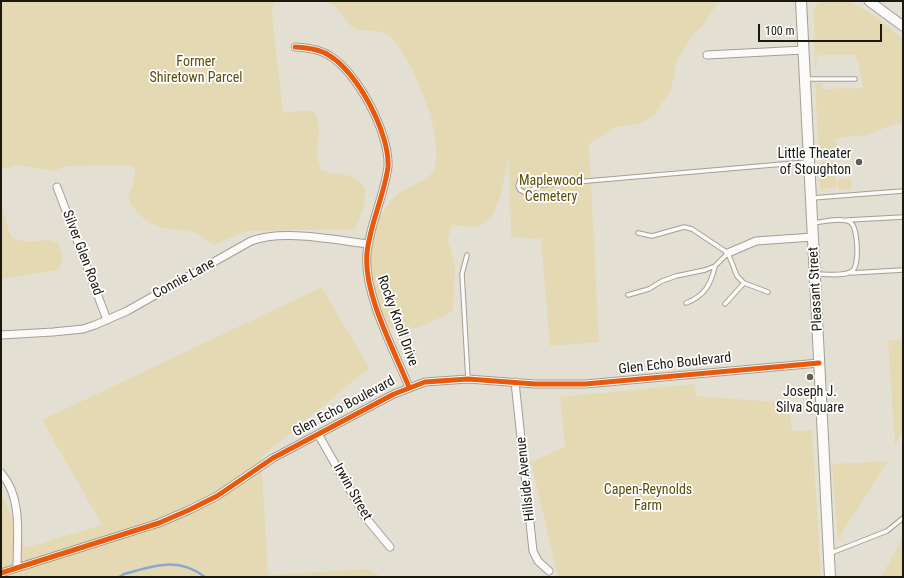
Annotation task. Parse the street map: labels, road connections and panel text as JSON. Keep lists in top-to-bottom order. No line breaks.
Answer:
{"streets":{"main road":["Pleasant Street"],"street":["Silver Glen Road","Connie Lane","Rocky Knoll Drive","Glen Echo Boulevard","Hillside Avenue","Irwin Street"]},"crossings":[["Silver Glen Road","Connie Lane"],["Connie Lane","Rocky Knoll Drive"],["Pleasant Street","Glen Echo Boulevard"],["Rocky Knoll Drive","Glen Echo Boulevard"],["Glen Echo Boulevard","Hillside Avenue"],["Glen Echo Boulevard","Irwin Street"]],"parks":["Former Shiretown Parcel","Maplewood Cemetery","Capen-Reynolds Farm"],"places":["Little Theater of Stoughton","Joseph J. Silva Square"],"scale_bar":"100 m"}
